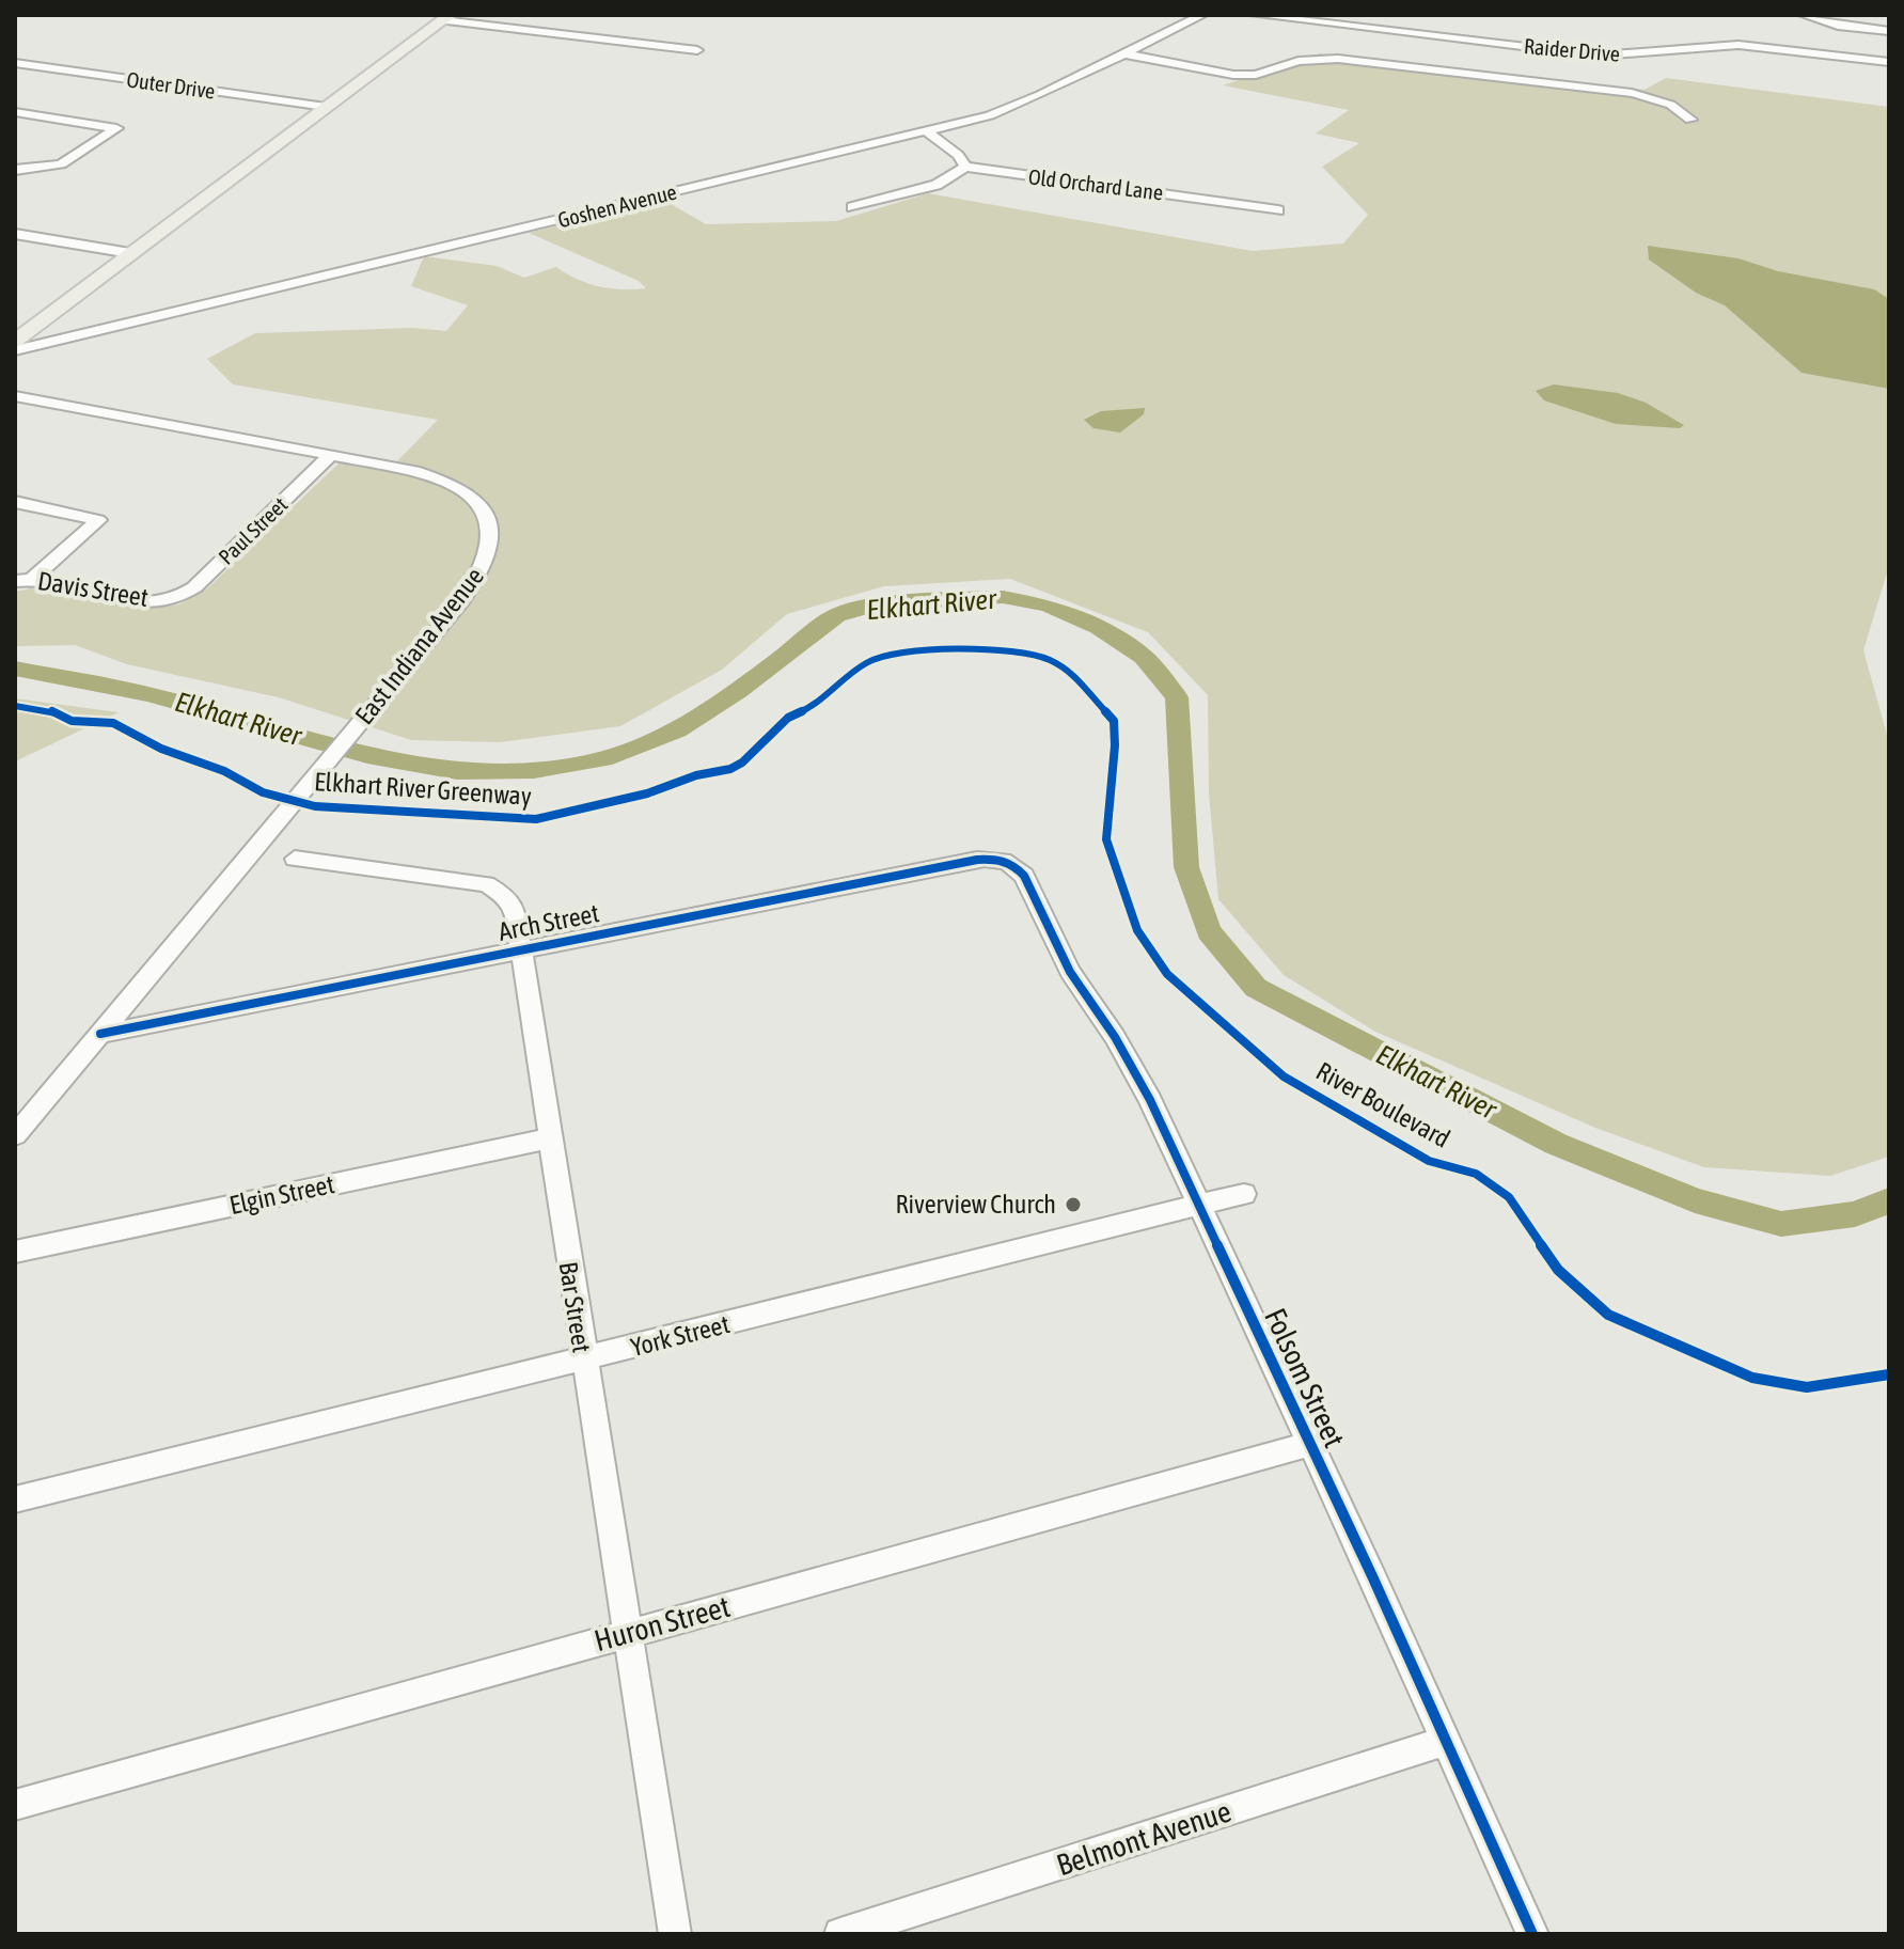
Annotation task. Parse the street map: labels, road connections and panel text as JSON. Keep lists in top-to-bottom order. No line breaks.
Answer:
{"streets":{"street":["Raider Drive","Outer Drive","Old Orchard Lane","Goshen Avenue","Paul Street","Davis Street","East Indiana Avenue","Arch Street","Elgin Street","Bar Street","York Street","Folsom Street","Huron Street","Belmont Avenue"],"cycle path":["Elkhart River Greenway"]},"crossings":[["Paul Street","Davis Street"],["Paul Street","East Indiana Avenue"],["East Indiana Avenue","Arch Street"],["Arch Street","Bar Street"],["Arch Street","Folsom Street"],["Elgin Street","Bar Street"],["Bar Street","York Street"],["Bar Street","Huron Street"],["York Street","Folsom Street"],["Folsom Street","Huron Street"],["Folsom Street","Belmont Avenue"]],"water":["Elkhart River"],"places":["Riverview Church"]}
